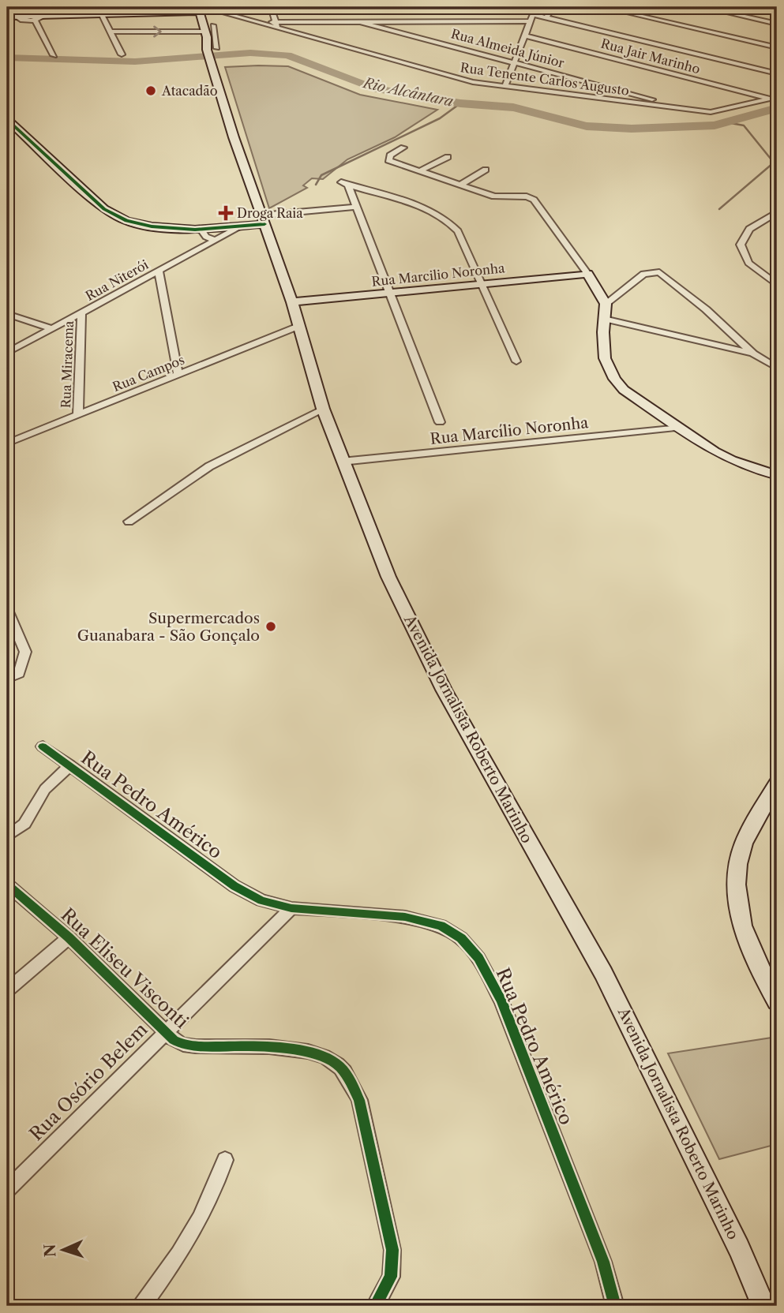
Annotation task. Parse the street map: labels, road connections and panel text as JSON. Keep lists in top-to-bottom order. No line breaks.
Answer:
{"streets":{"main road":["Rua Marcilio Noronha","Avenida Jornalista Roberto Marinho"],"street":["Rua Almeida Júnior","Rua Jair Marinho","Rua Tenente Carlos Augusto","Rua Niterói","Rua Miracema","Rua Campos","Rua Marcílio Noronha","Rua Pedro Américo","Rua Eliseu Visconti","Rua Osório Belem"]},"crossings":[["Rua Almeida Júnior","Rua Tenente Carlos Augusto"],["Rua Jair Marinho","Rua Tenente Carlos Augusto"],["Rua Marcilio Noronha","Avenida Jornalista Roberto Marinho"],["Rua Niterói","Rua Miracema"],["Rua Miracema","Rua Campos"],["Rua Campos","Avenida Jornalista Roberto Marinho"],["Rua Marcílio Noronha","Avenida Jornalista Roberto Marinho"],["Rua Pedro Américo","Rua Osório Belem"],["Rua Eliseu Visconti","Rua Osório Belem"]],"water":["Rio Alcântara"],"places":{"other":["Atacadão","Supermercados Guanabara - São Gonçalo"],"health":["Droga Raia"]},"north":"left"}
